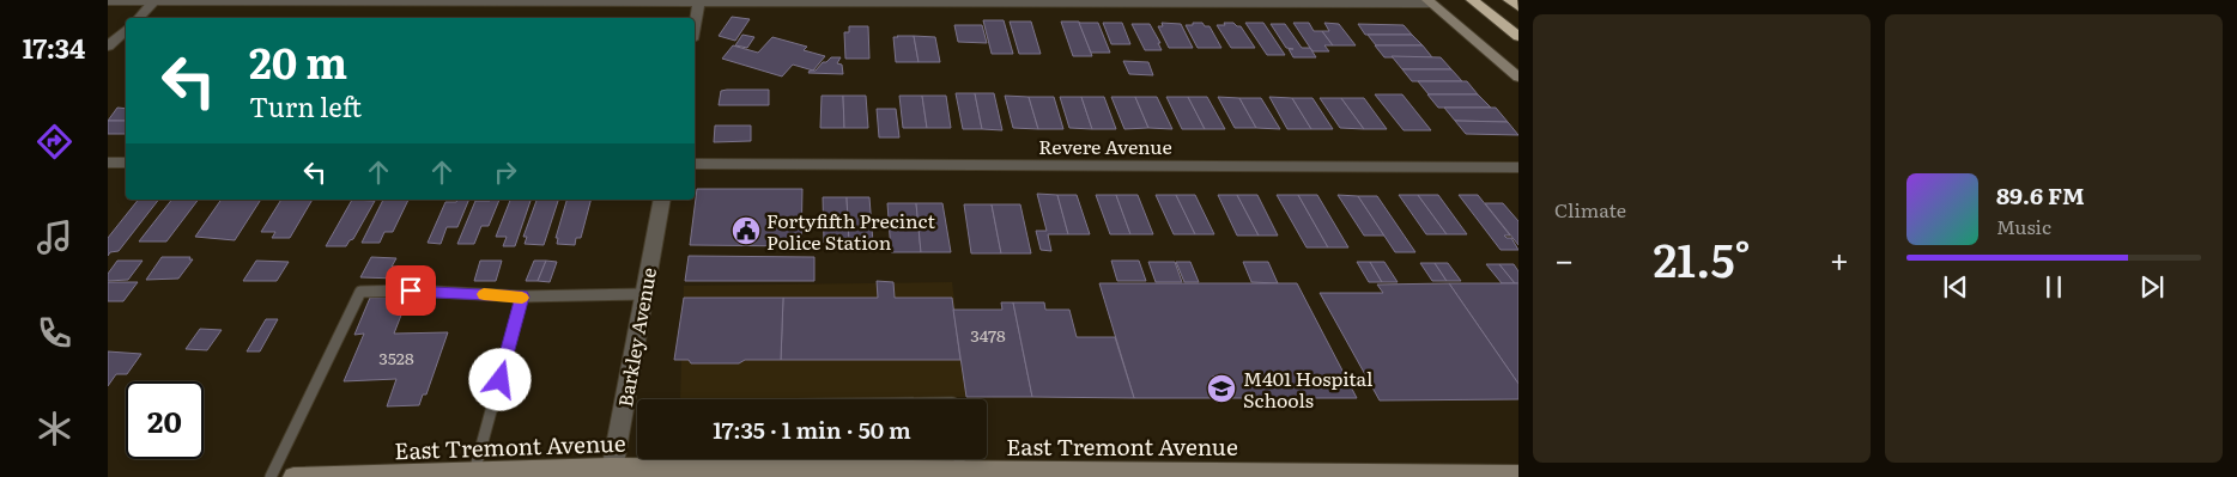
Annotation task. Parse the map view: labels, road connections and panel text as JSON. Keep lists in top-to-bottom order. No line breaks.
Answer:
{"streets":{"main road":["East Tremont Avenue"],"street":["Revere Avenue","Barkley Avenue"]},"crossings":[["Barkley Avenue","East Tremont Avenue"]],"places":{"public building":["Fortyfifth Precinct Police Station"],"school or university":["M401 Hospital Schools"]},"house_numbers":["3478","3528"],"page":{"tabs":"17:34","tile":"Climate","turn":["20 m","Turn left"],"song":["89.6 FM","Music"],"heat":["−","21.5°","+"],"limit":"20","trip":"17:35 · 1 min · 50 m"}}
